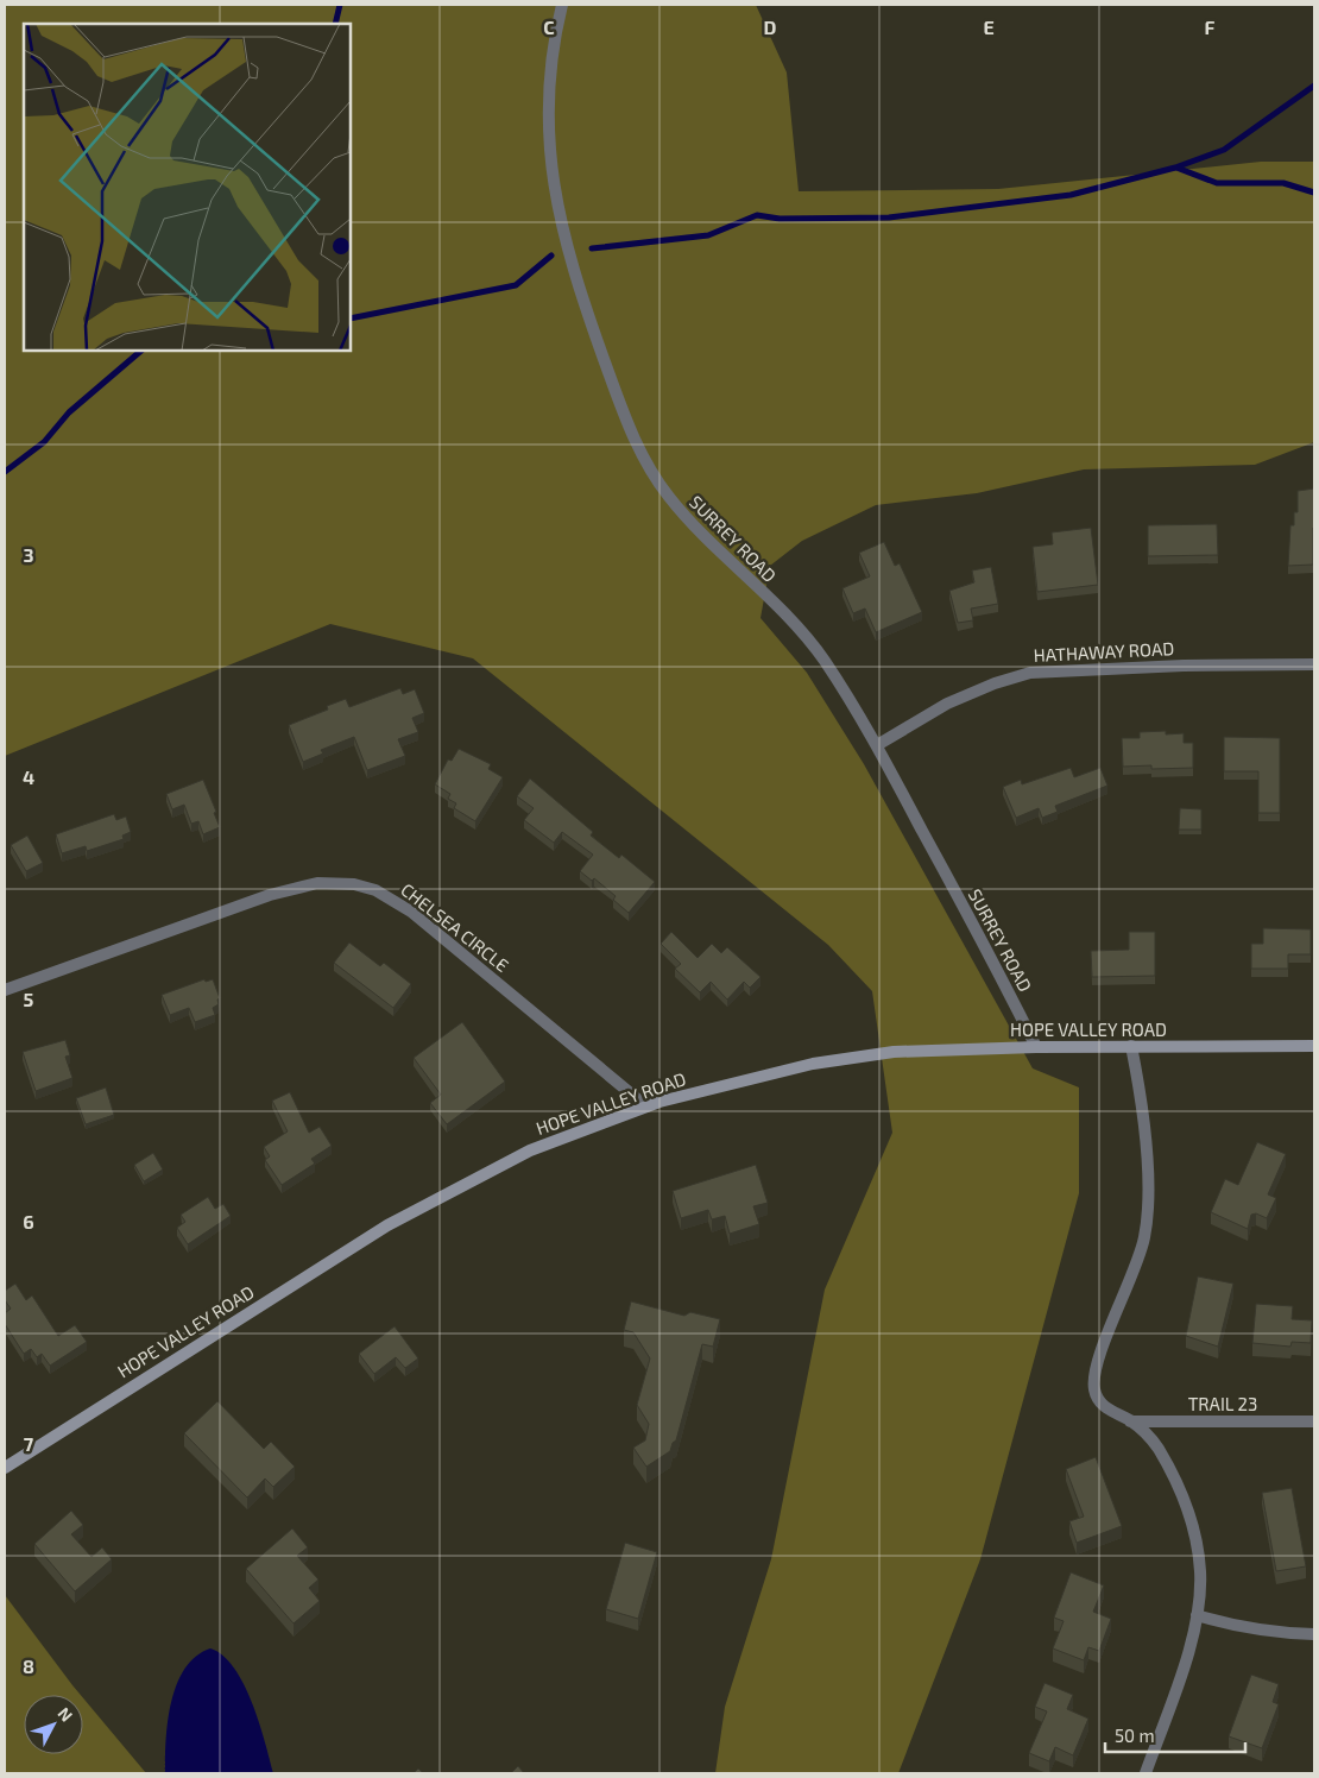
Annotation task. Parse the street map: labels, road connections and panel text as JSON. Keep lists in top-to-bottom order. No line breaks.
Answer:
{"streets":{"main road":["HOPE VALLEY ROAD"],"street":["SURREY ROAD","HATHAWAY ROAD","CHELSEA CIRCLE","TRAIL 23"]},"crossings":[["SURREY ROAD","HATHAWAY ROAD"],["SURREY ROAD","HOPE VALLEY ROAD"],["CHELSEA CIRCLE","HOPE VALLEY ROAD"]],"scale_bar":"50 m","north":"top right","grid":{"columns":["C","D","E","F"],"rows":["3","4","5","6","7","8"]}}
